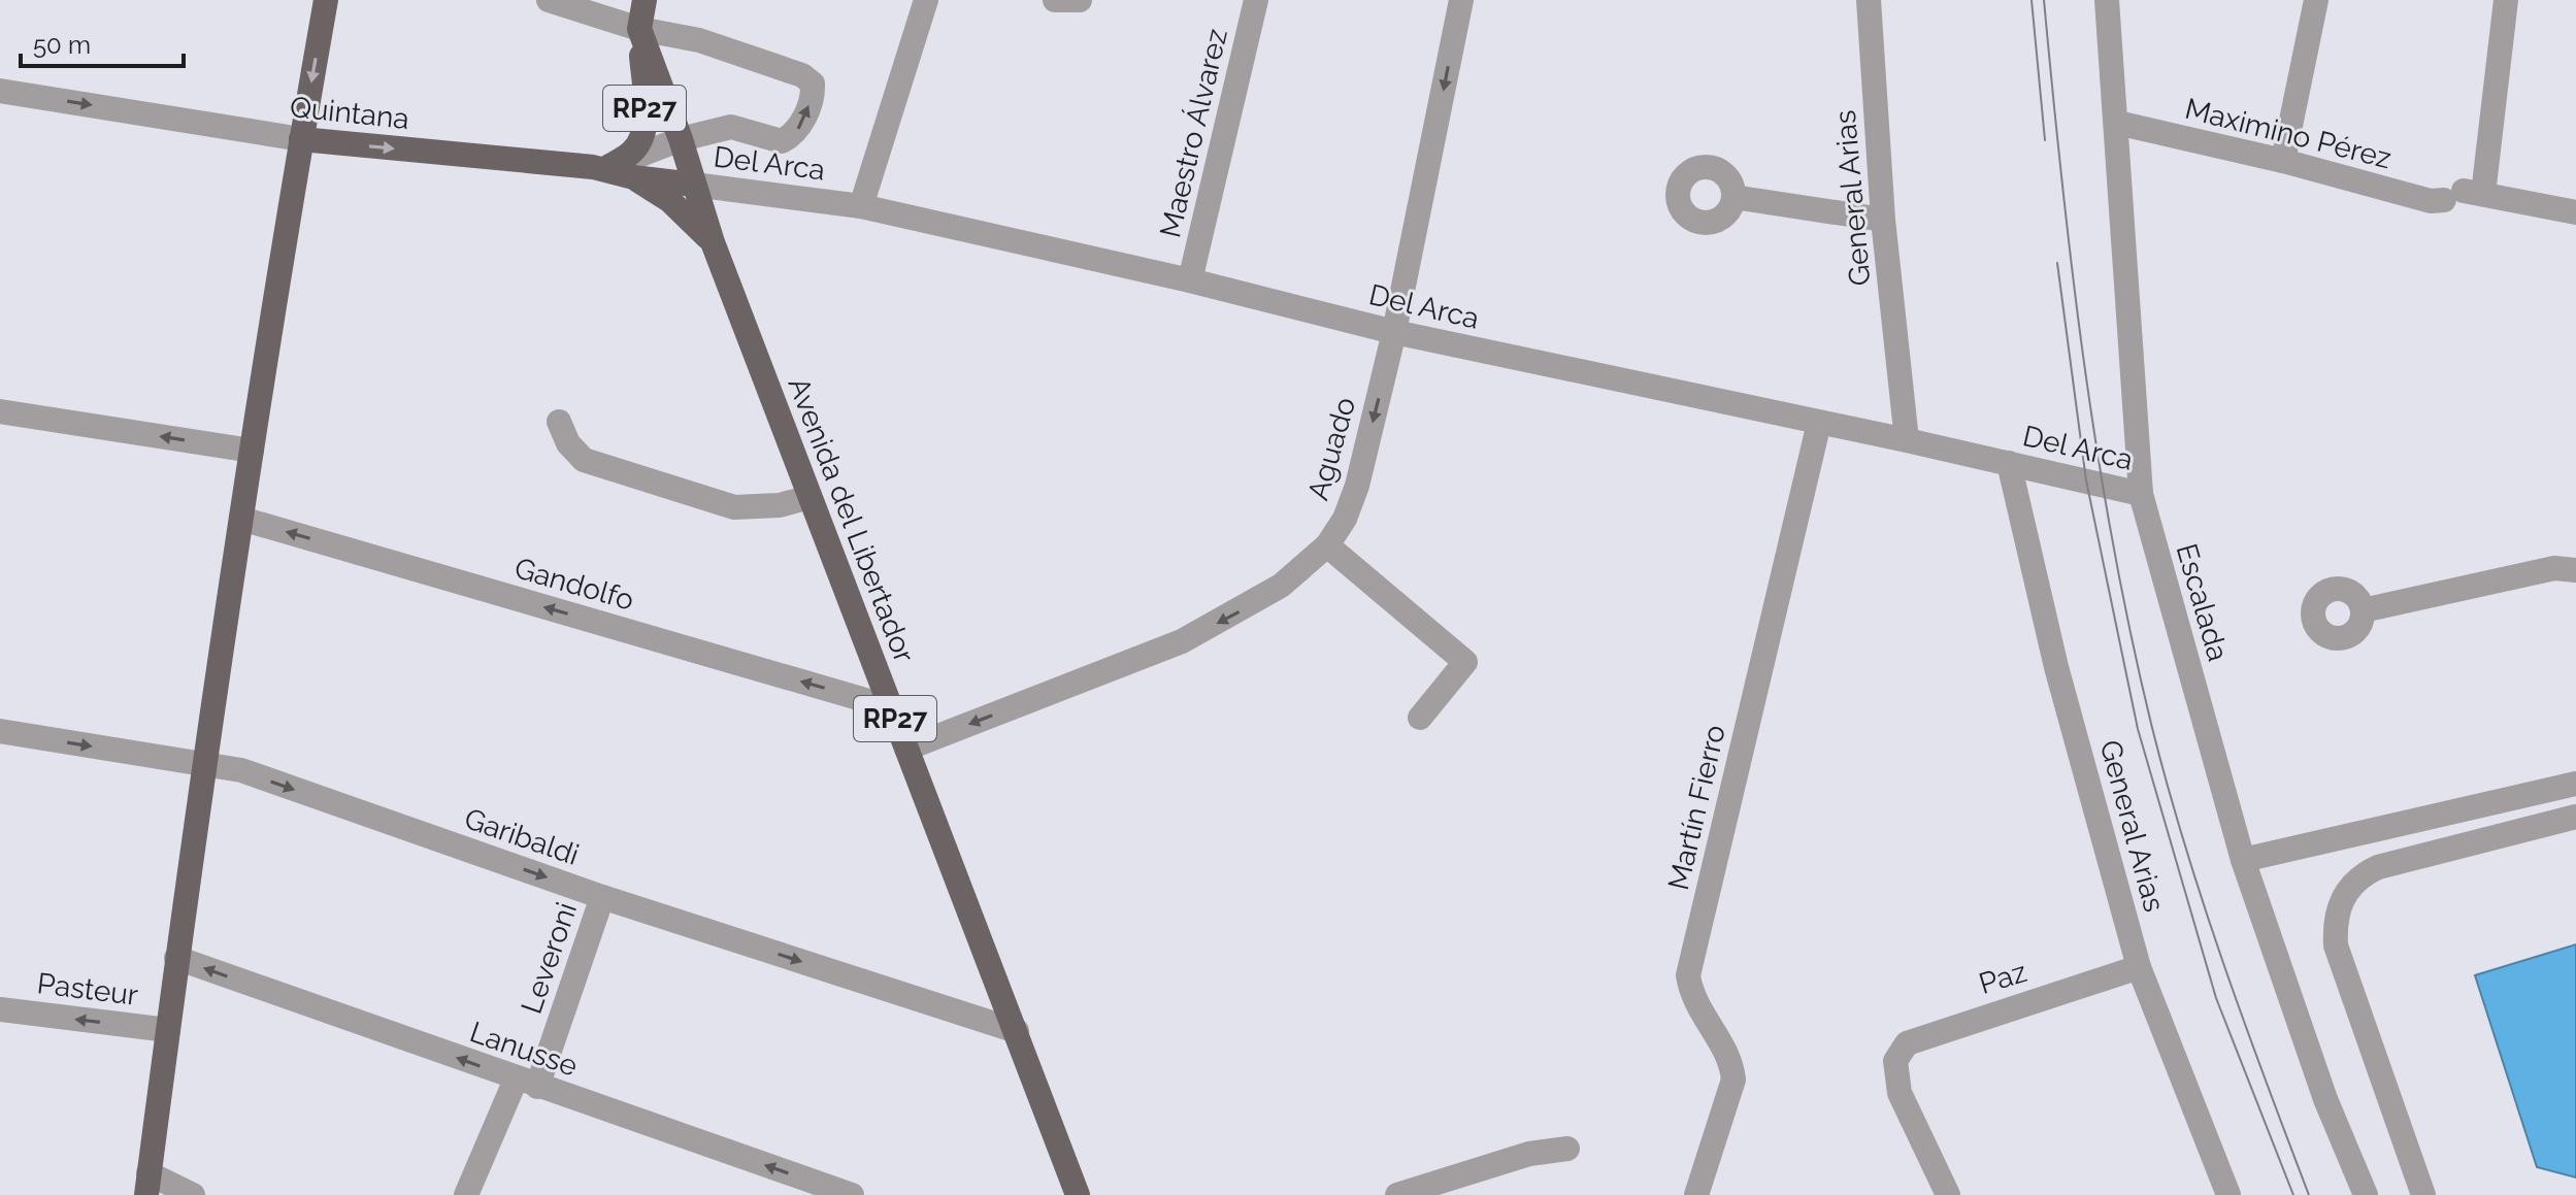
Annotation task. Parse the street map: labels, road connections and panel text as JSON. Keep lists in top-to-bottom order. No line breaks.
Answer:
{"streets":{"main road":["RP27","Quintana","Avenida del Libertador"],"street":["Maestro Álvarez","Maximino Pérez","Del Arca","General Arias","Aguado","Gandolfo","Escalada","Martín Fierro","Garibaldi","Leveroni","Paz","Pasteur","Lanusse"]},"crossings":[["RP27","Quintana"],["RP27","Avenida del Libertador"],["Quintana","Del Arca"],["Quintana","Avenida del Libertador"],["Maestro Álvarez","Del Arca"],["Maximino Pérez","Escalada"],["Del Arca","General Arias"],["Del Arca","Aguado"],["Del Arca","Avenida del Libertador"],["Del Arca","Escalada"],["Del Arca","Martín Fierro"],["General Arias","Paz"],["Aguado","Avenida del Libertador"],["Avenida del Libertador","Gandolfo"],["Avenida del Libertador","Garibaldi"],["Garibaldi","Leveroni"],["Leveroni","Lanusse"]],"one_way":["Quintana","Aguado","Garibaldi","Pasteur","Lanusse"],"scale_bar":"50 m"}
